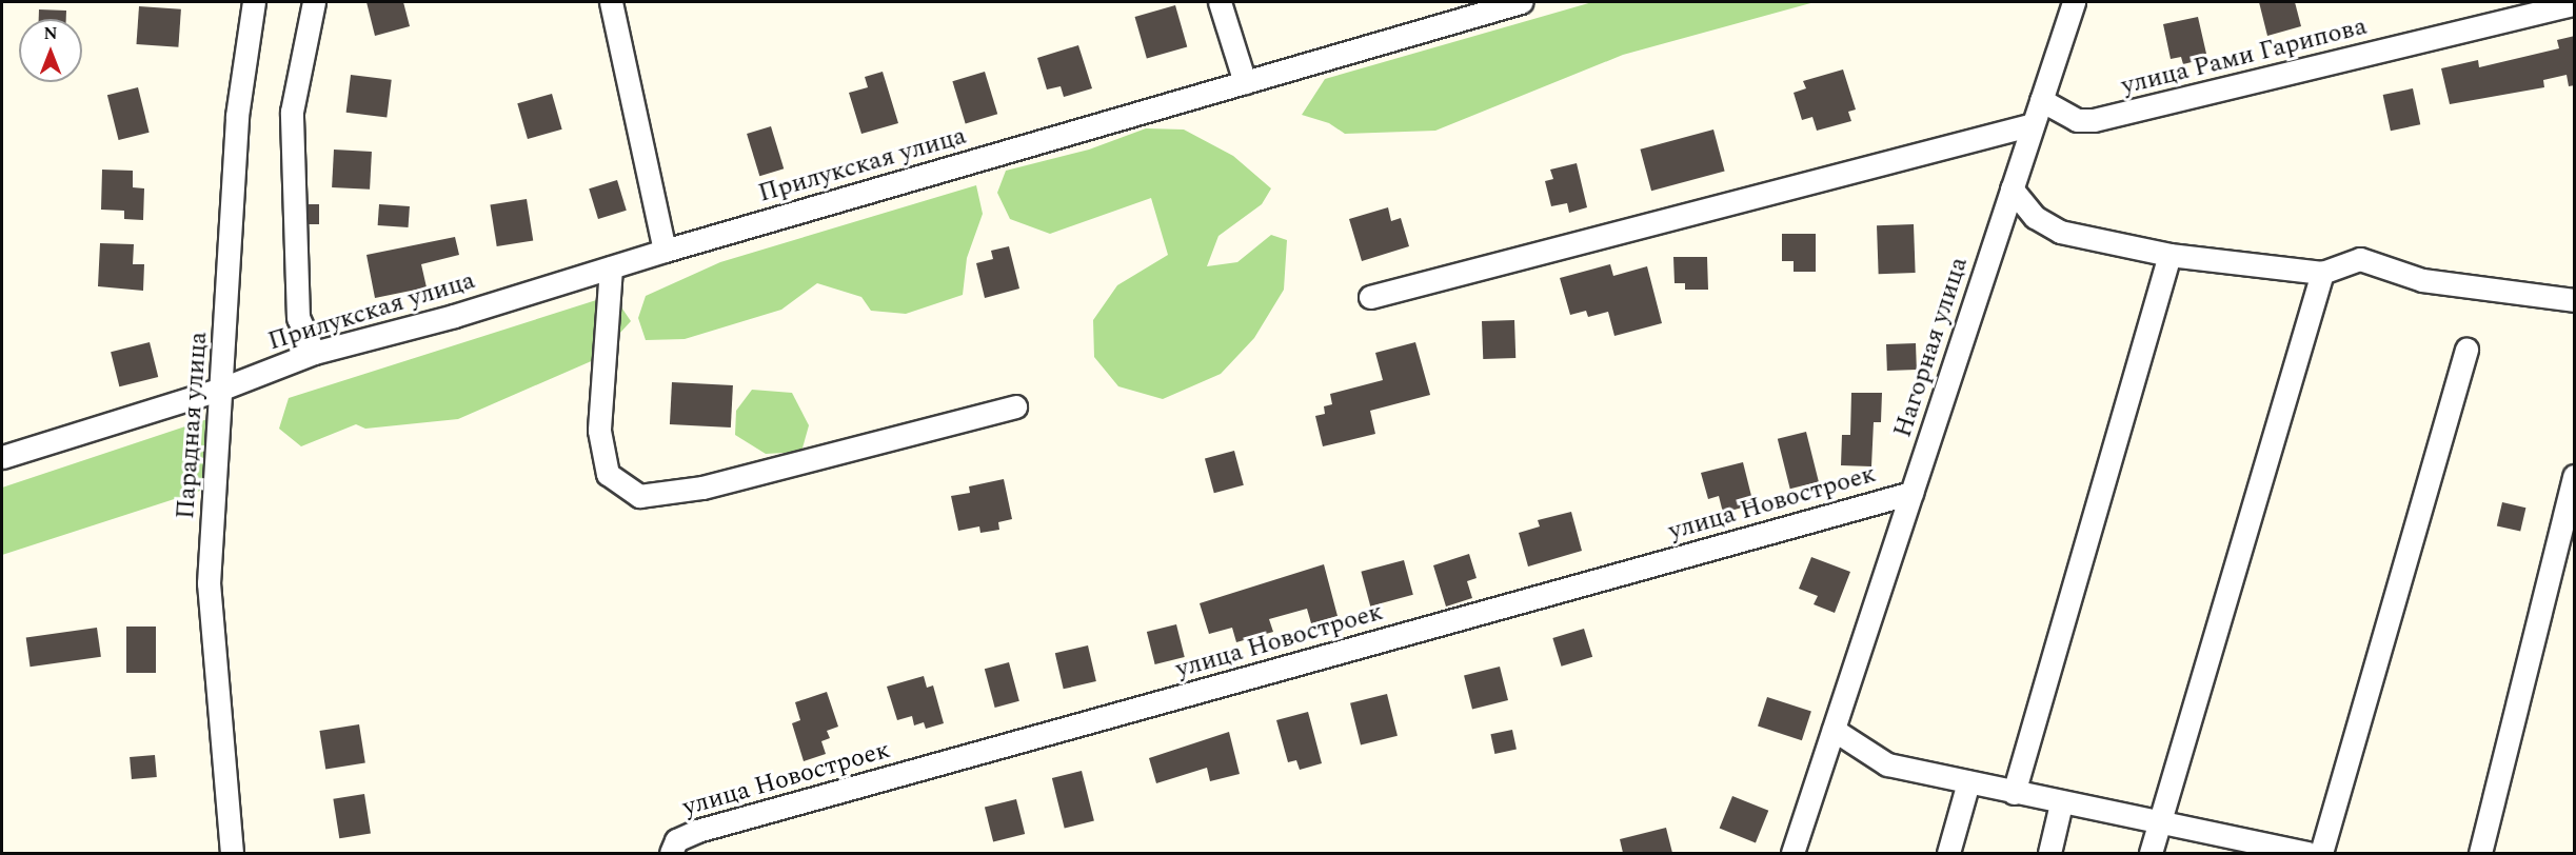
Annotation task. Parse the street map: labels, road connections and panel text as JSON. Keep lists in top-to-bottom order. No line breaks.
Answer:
{"streets":{"street":["улица Рами Гарипова","Прилукская улица","Нагорная улица","Парадная улица","улица Новостроек"]},"crossings":[["улица Рами Гарипова","Нагорная улица"],["Прилукская улица","Парадная улица"],["Нагорная улица","улица Новостроек"]],"north":"top"}
